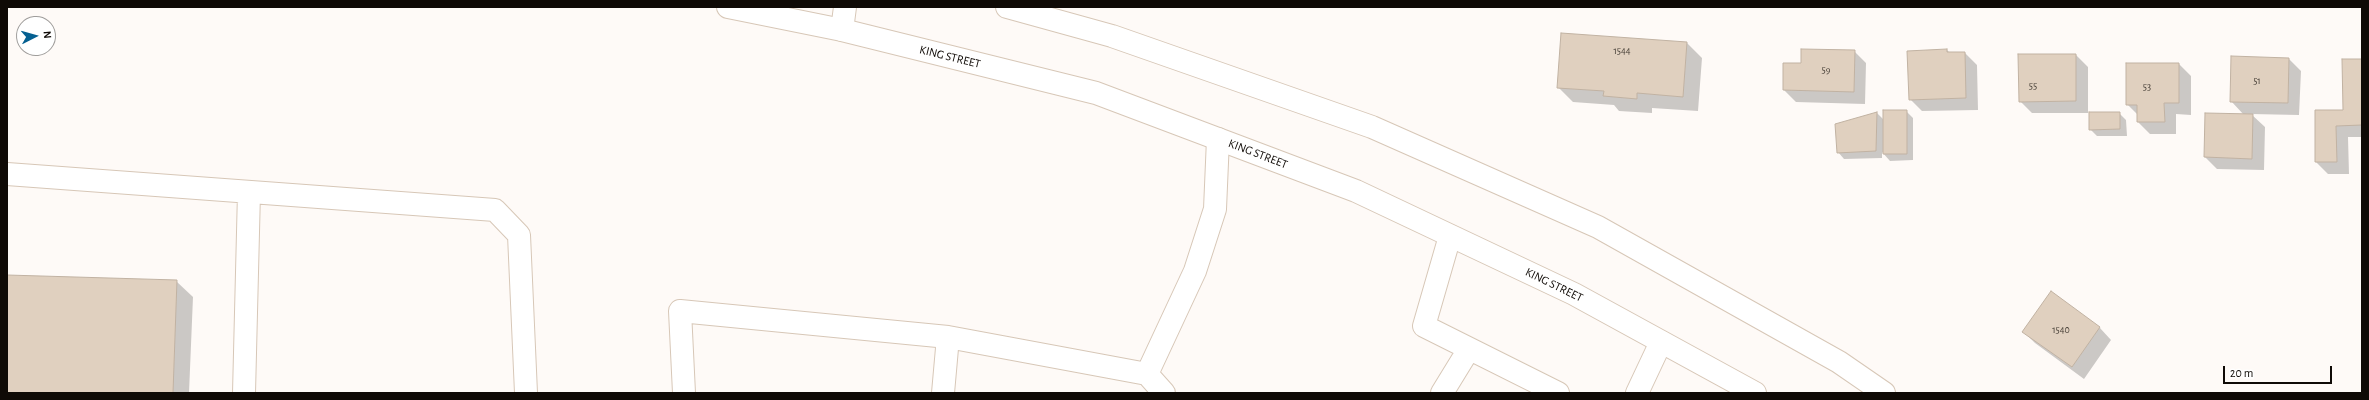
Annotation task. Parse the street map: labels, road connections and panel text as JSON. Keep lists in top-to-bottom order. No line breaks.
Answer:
{"streets":{"main road":["KING STREET"]},"house_numbers":["1544","59","51","55","53","1540"],"scale_bar":"20 m","north":"right"}
